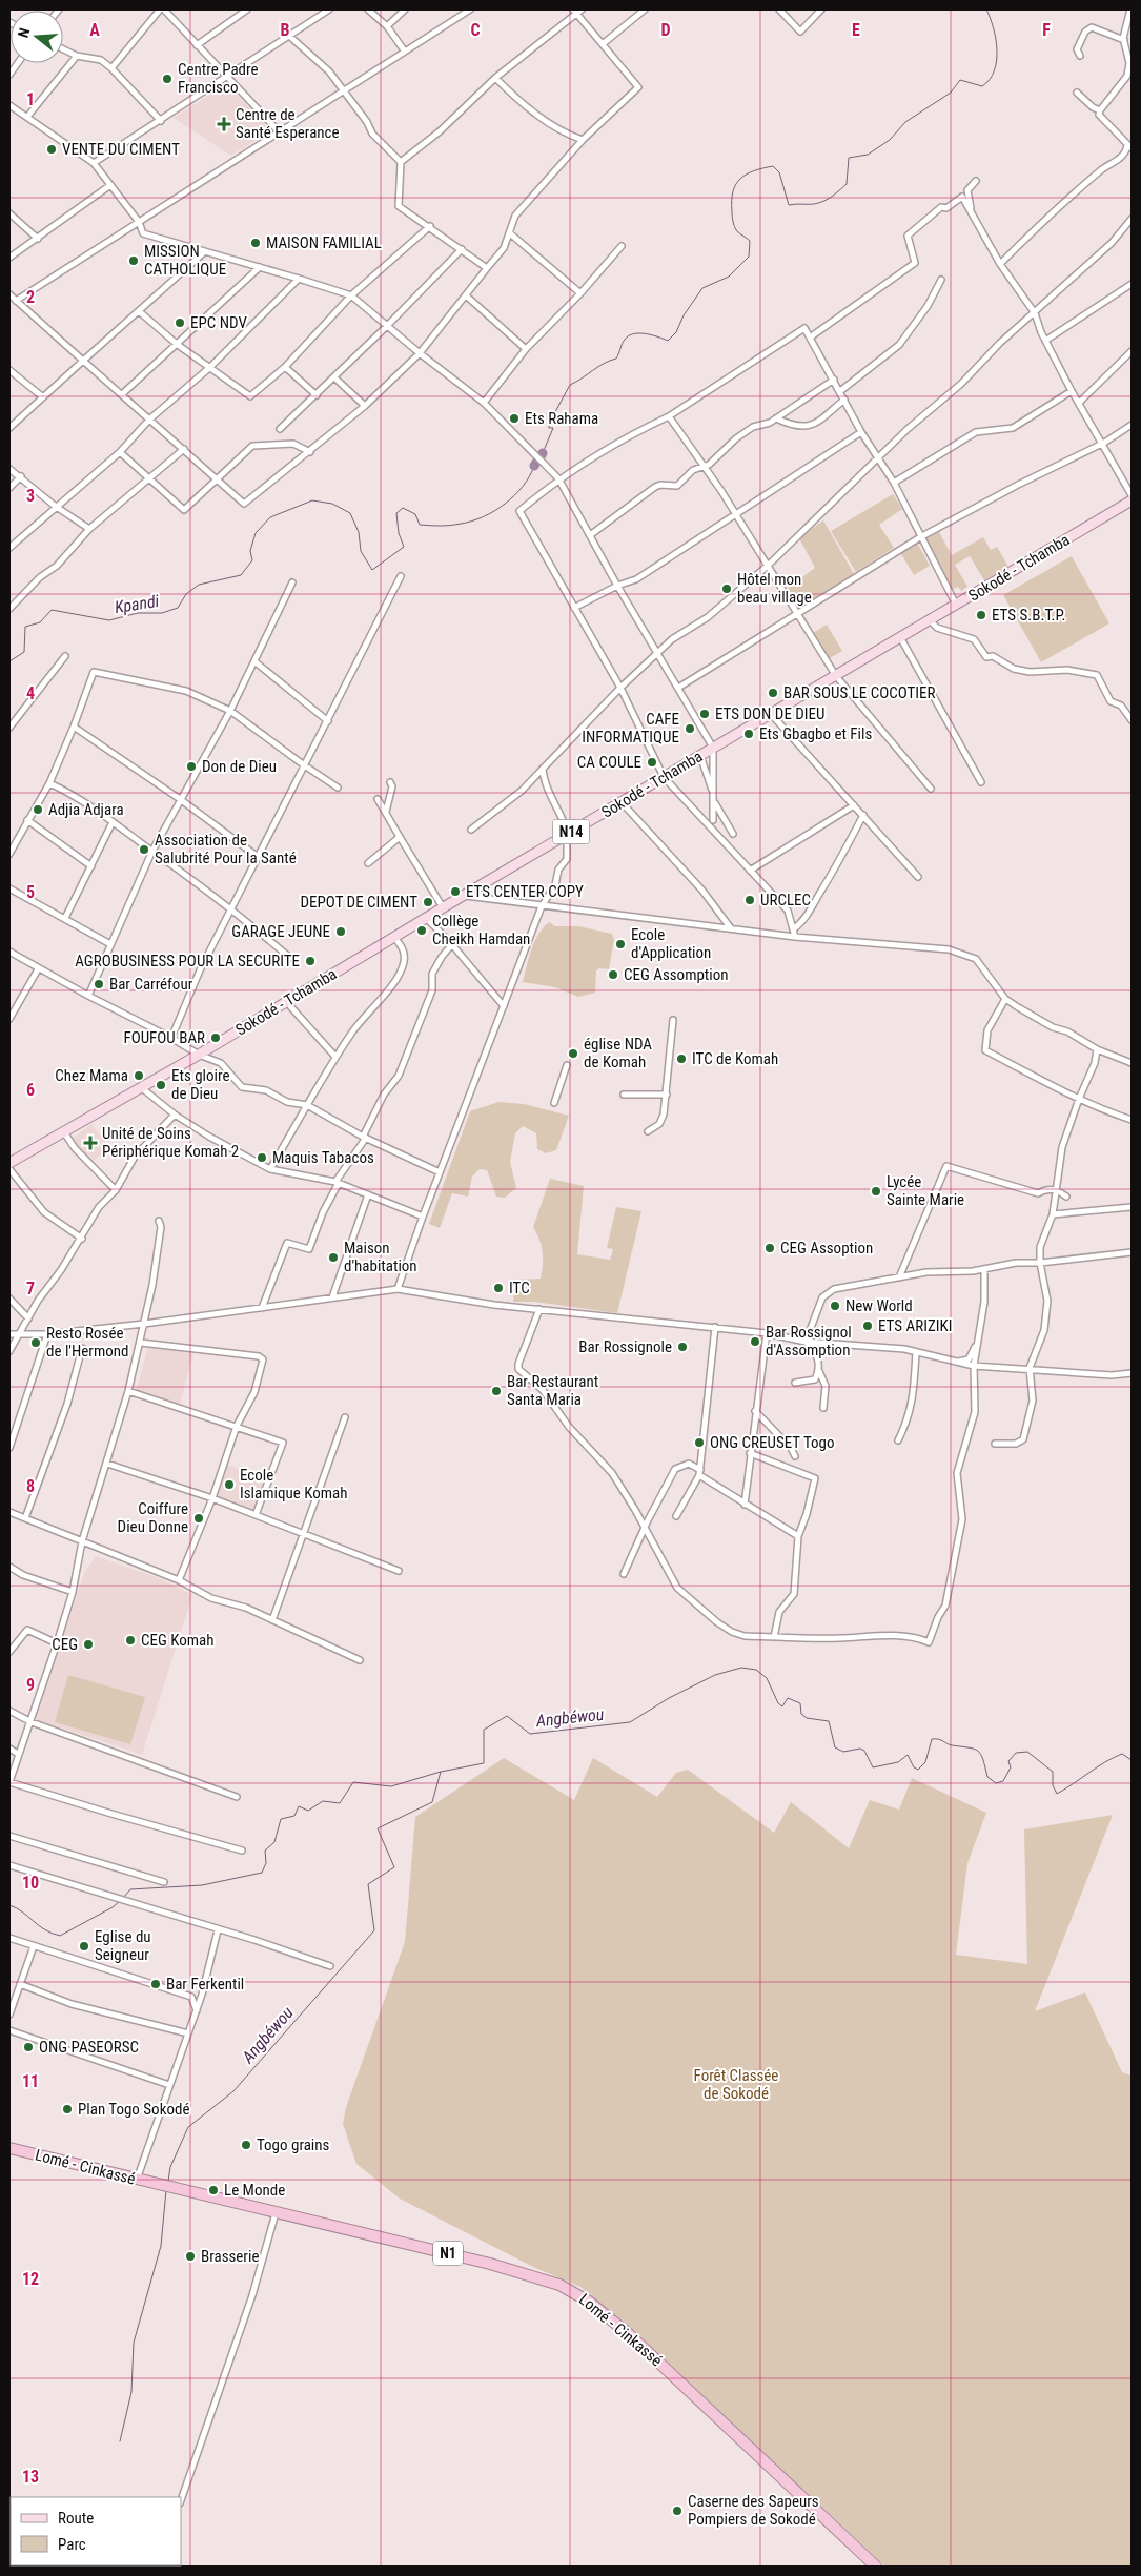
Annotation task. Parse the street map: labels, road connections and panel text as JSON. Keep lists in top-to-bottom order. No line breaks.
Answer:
{"streets":{"highway":["Lomé - Cinkassé","N1"],"main road":["Sokodé - Tchamba","N14"]},"water":["Kpandi","Angbéwou"],"parks":["Forêt Classée de Sokodé"],"places":{"other":["Centre Padre Francisco","VENTE DU CIMENT","MAISON FAMILIAL","MISSION CATHOLIQUE","EPC NDV","Ets Rahama","Hôtel mon beau village","ETS S.B.T.P.","BAR SOUS LE COCOTIER","ETS DON DE DIEU","CAFE INFORMATIQUE","Ets Gbagbo et Fils","CA COULE","Don de Dieu","Adjia Adjara","Association de Salubrité Pour la Santé","ETS CENTER COPY","URCLEC","DEPOT DE CIMENT","Collège Cheikh Hamdan","GARAGE JEUNE","Ecole d'Application","AGROBUSINESS POUR LA SECURITE","CEG Assomption","Bar Carréfour","FOUFOU BAR","église NDA de Komah","ITC de Komah","Chez Mama","Ets gloire de Dieu","Maquis Tabacos","Lycée Sainte Marie","CEG Assoption","Maison d'habitation","ITC","New World","ETS ARIZIKI","Bar Rossignol d'Assomption","Resto Rosée de l'Hermond","Bar Rossignole","Bar Restaurant Santa Maria","ONG CREUSET Togo","Ecole Islamique Komah","Coiffure Dieu Donne","CEG Komah","CEG","Eglise du Seigneur","Bar Ferkentil","ONG PASEORSC","Plan Togo Sokodé","Togo grains","Le Monde","Brasserie","Caserne des Sapeurs Pompiers de Sokodé"],"health":["Centre de Santé Esperance","Unité de Soins Périphérique Komah 2"]},"legend":["Route","Parc"],"north":"left","grid":{"columns":["A","B","C","D","E","F"],"rows":["1","2","3","4","5","6","7","8","9","10","11","12","13"]}}
